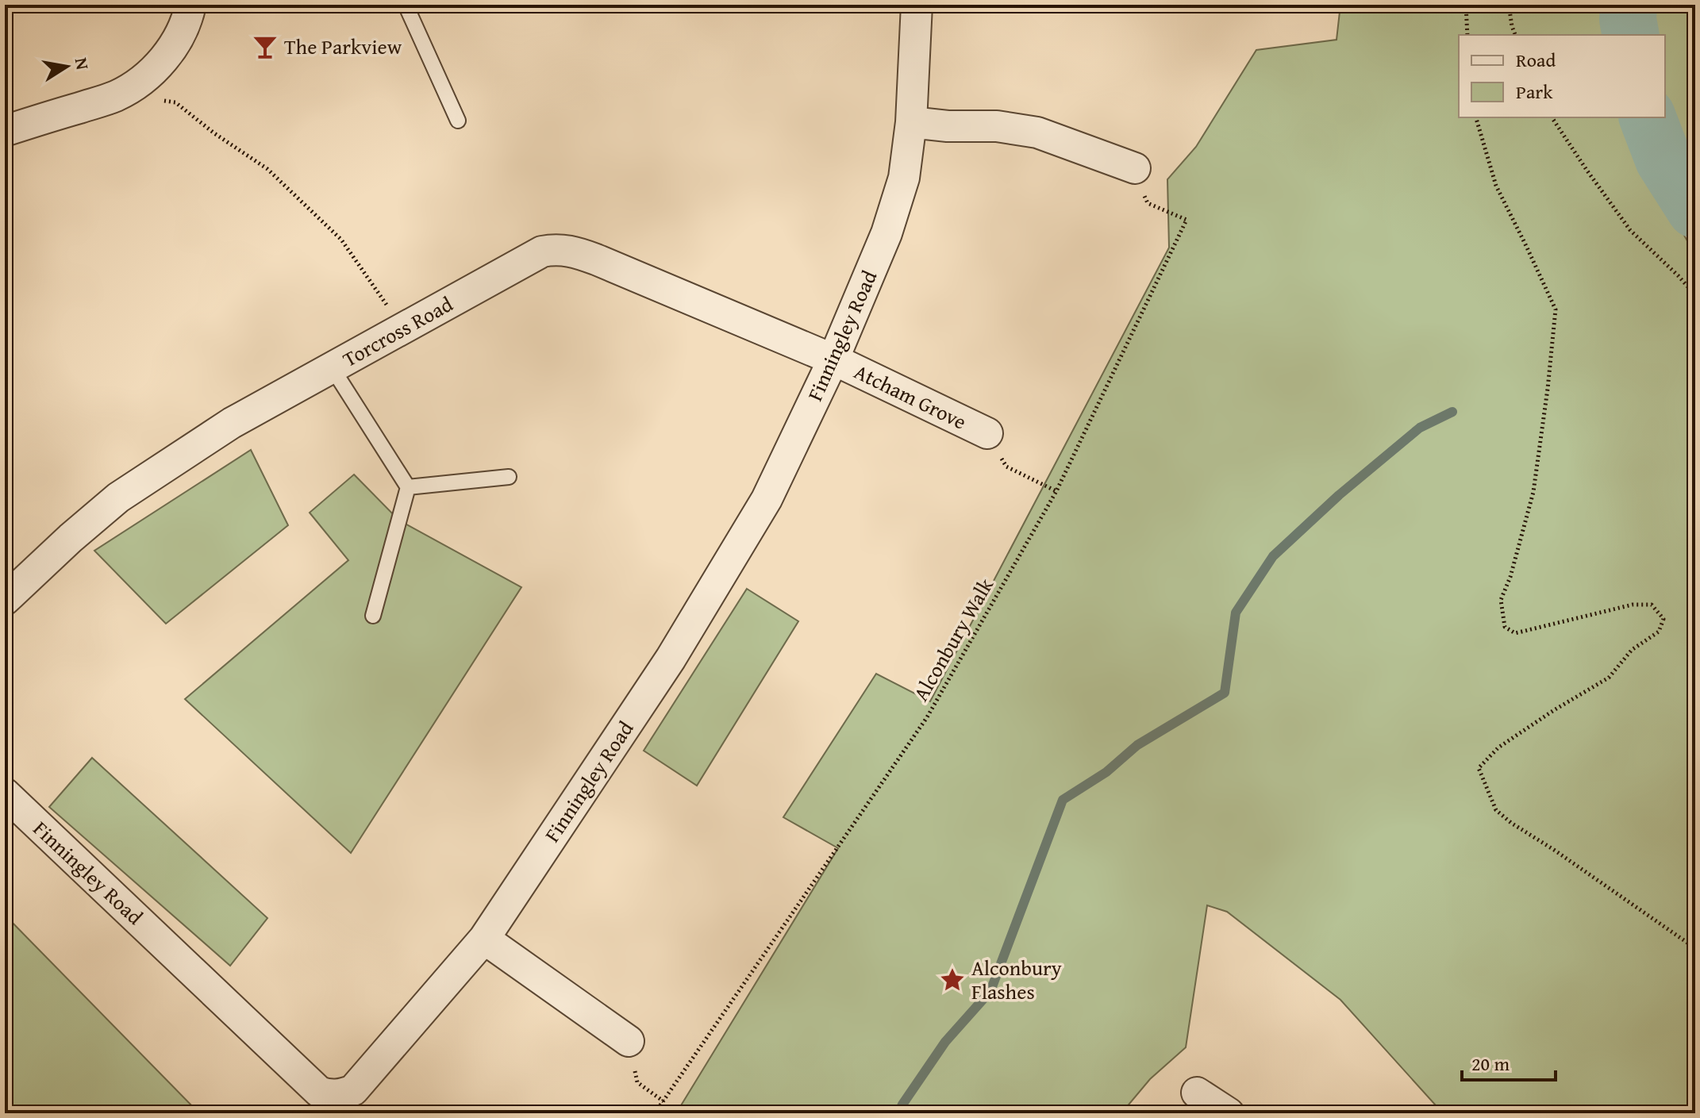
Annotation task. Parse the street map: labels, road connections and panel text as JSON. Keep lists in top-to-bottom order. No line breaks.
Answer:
{"streets":{"street":["Torcross Road","Finningley Road","Atcham Grove"],"path":["Alconbury Walk"]},"crossings":[["Torcross Road","Finningley Road"],["Torcross Road","Atcham Grove"],["Finningley Road","Atcham Grove"]],"places":{"bar":["The Parkview"],"place":["Alconbury Flashes"]},"legend":["Road","Park"],"scale_bar":"20 m","north":"right"}
